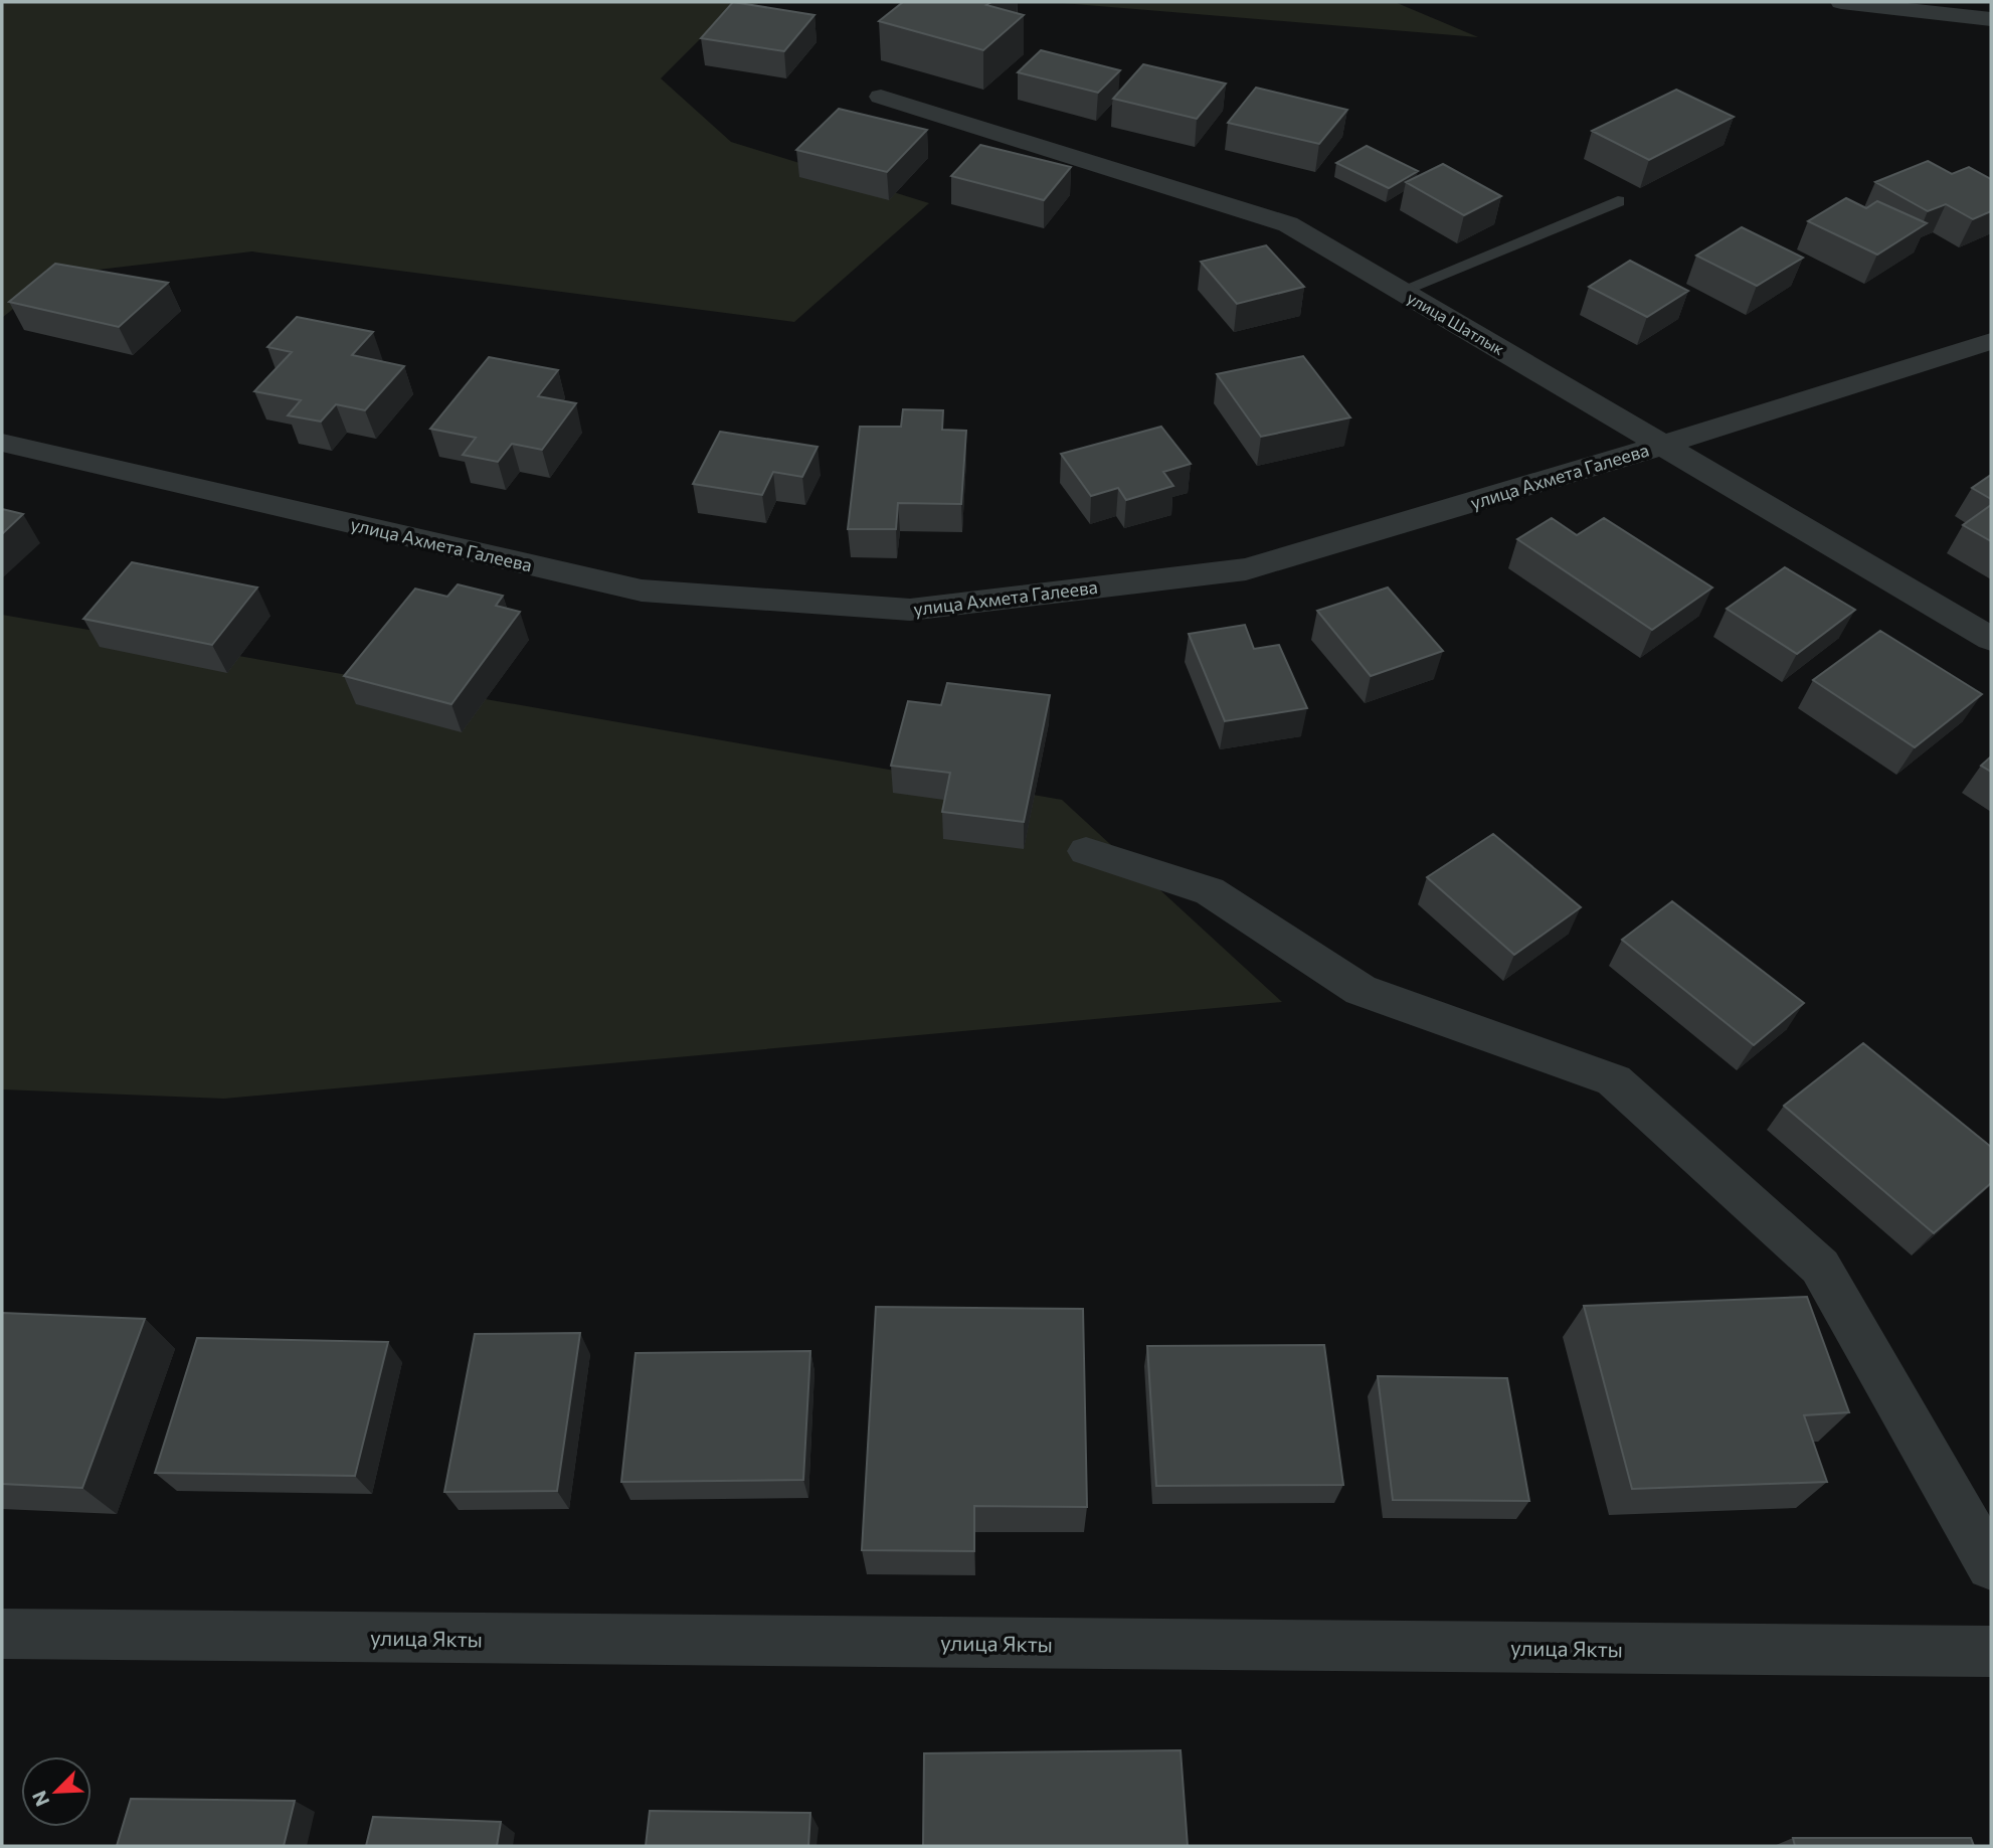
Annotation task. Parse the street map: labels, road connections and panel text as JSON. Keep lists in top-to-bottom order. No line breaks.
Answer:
{"streets":{"street":["улица Шатлык","улица Ахмета Галеева","улица Якты"]},"crossings":[["улица Шатлык","улица Ахмета Галеева"]],"north":"bottom left"}
